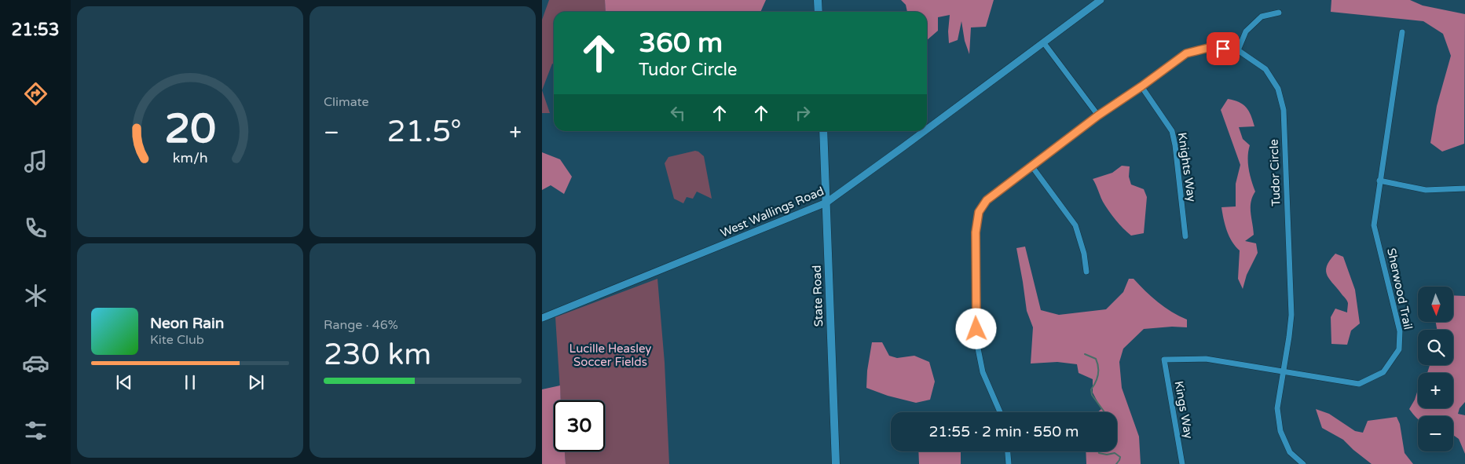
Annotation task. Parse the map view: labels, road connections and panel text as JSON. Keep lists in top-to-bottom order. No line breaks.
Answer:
{"streets":{"main road":["State Road"],"street":["Knights Way","Tudor Circle","West Wallings Road","Sherwood Trail","Kings Way"]},"crossings":[["Knights Way","Tudor Circle"],["Tudor Circle","Sherwood Trail"],["West Wallings Road","State Road"],["Sherwood Trail","Kings Way"]],"parks":["Lucille Heasley Soccer Fields"],"north":"bottom","page":{"tabs":"21:53","tile":["Climate",["Range · 46%","230 km"]],"turn":["360 m","Tudor Circle"],"heat":["−","21.5°","+"],"map_buttons":["+","−"],"song":["Neon Rain","Kite Club"],"limit":"30","trip":"21:55 · 2 min · 550 m","gauge":["20","km/h"]}}
